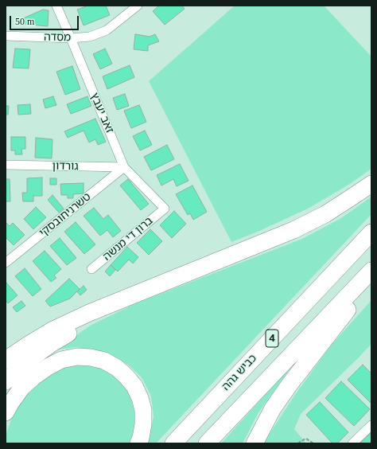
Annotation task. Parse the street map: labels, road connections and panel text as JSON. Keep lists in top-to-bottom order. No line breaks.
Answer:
{"streets":{"highway":["4","כביש גהה"],"street":["מסדה","זאב יעבץ","גורדון","טשרניחובסקי","ברון די מנשה"]},"crossings":[["מסדה","זאב יעבץ"],["זאב יעבץ","גורדון"],["זאב יעבץ","טשרניחובסקי"],["זאב יעבץ","ברון די מנשה"],["גורדון","טשרניחובסקי"]],"scale_bar":"50 m"}
